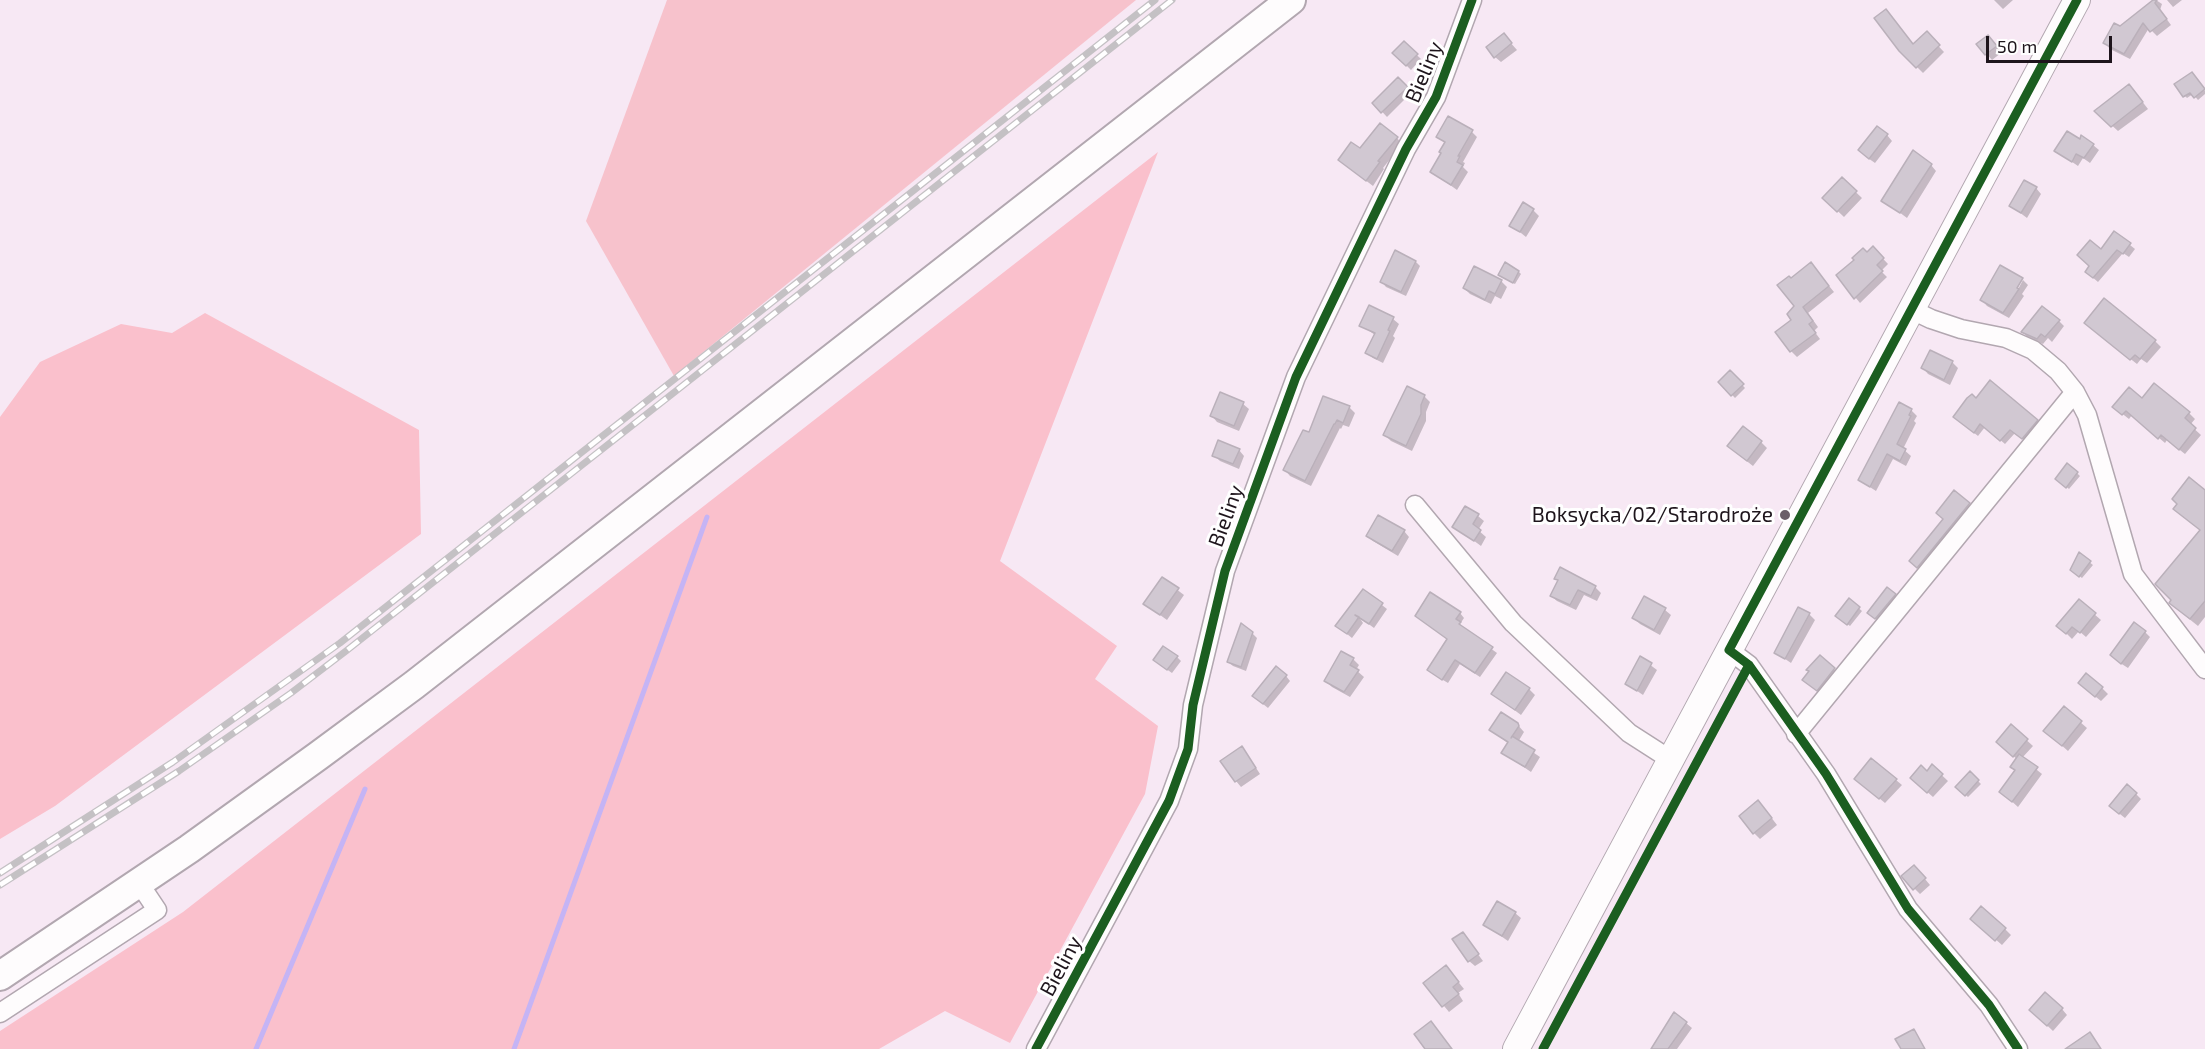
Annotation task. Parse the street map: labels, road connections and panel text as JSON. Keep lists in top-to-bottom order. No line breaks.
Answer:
{"streets":{"street":["Bieliny"]},"places":["Boksycka/02/Starodroże"],"scale_bar":"50 m"}
